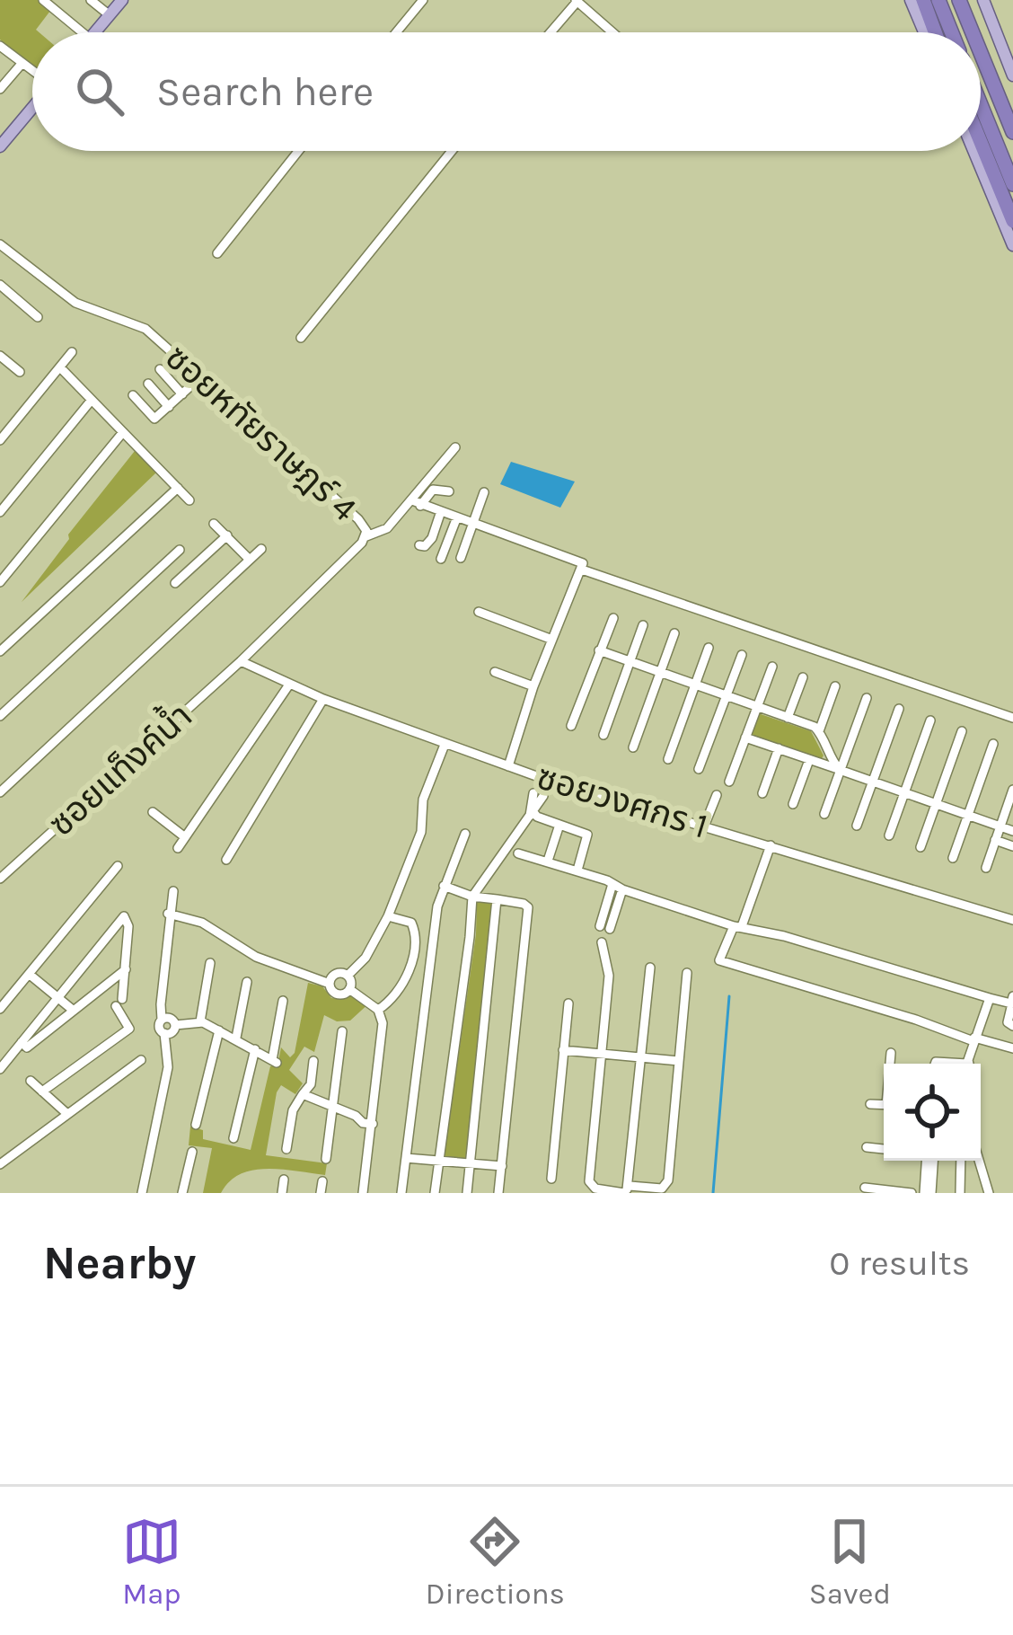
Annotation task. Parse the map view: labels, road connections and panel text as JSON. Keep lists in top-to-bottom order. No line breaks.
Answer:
{"streets":{"street":["ซอยหทัยราษฎร์ 4","ซอยแท็งค์น้ำ","ซอยวงศกร 1"]},"crossings":[["ซอยหทัยราษฎร์ 4","ซอยแท็งค์น้ำ"],["ซอยหทัยราษฎร์ 4","ซอยวงศกร 1"],["ซอยแท็งค์น้ำ","ซอยวงศกร 1"]],"page":{"search":"Search here","heading":["Nearby","0 results"],"nav":["Map","Directions","Saved"]}}
